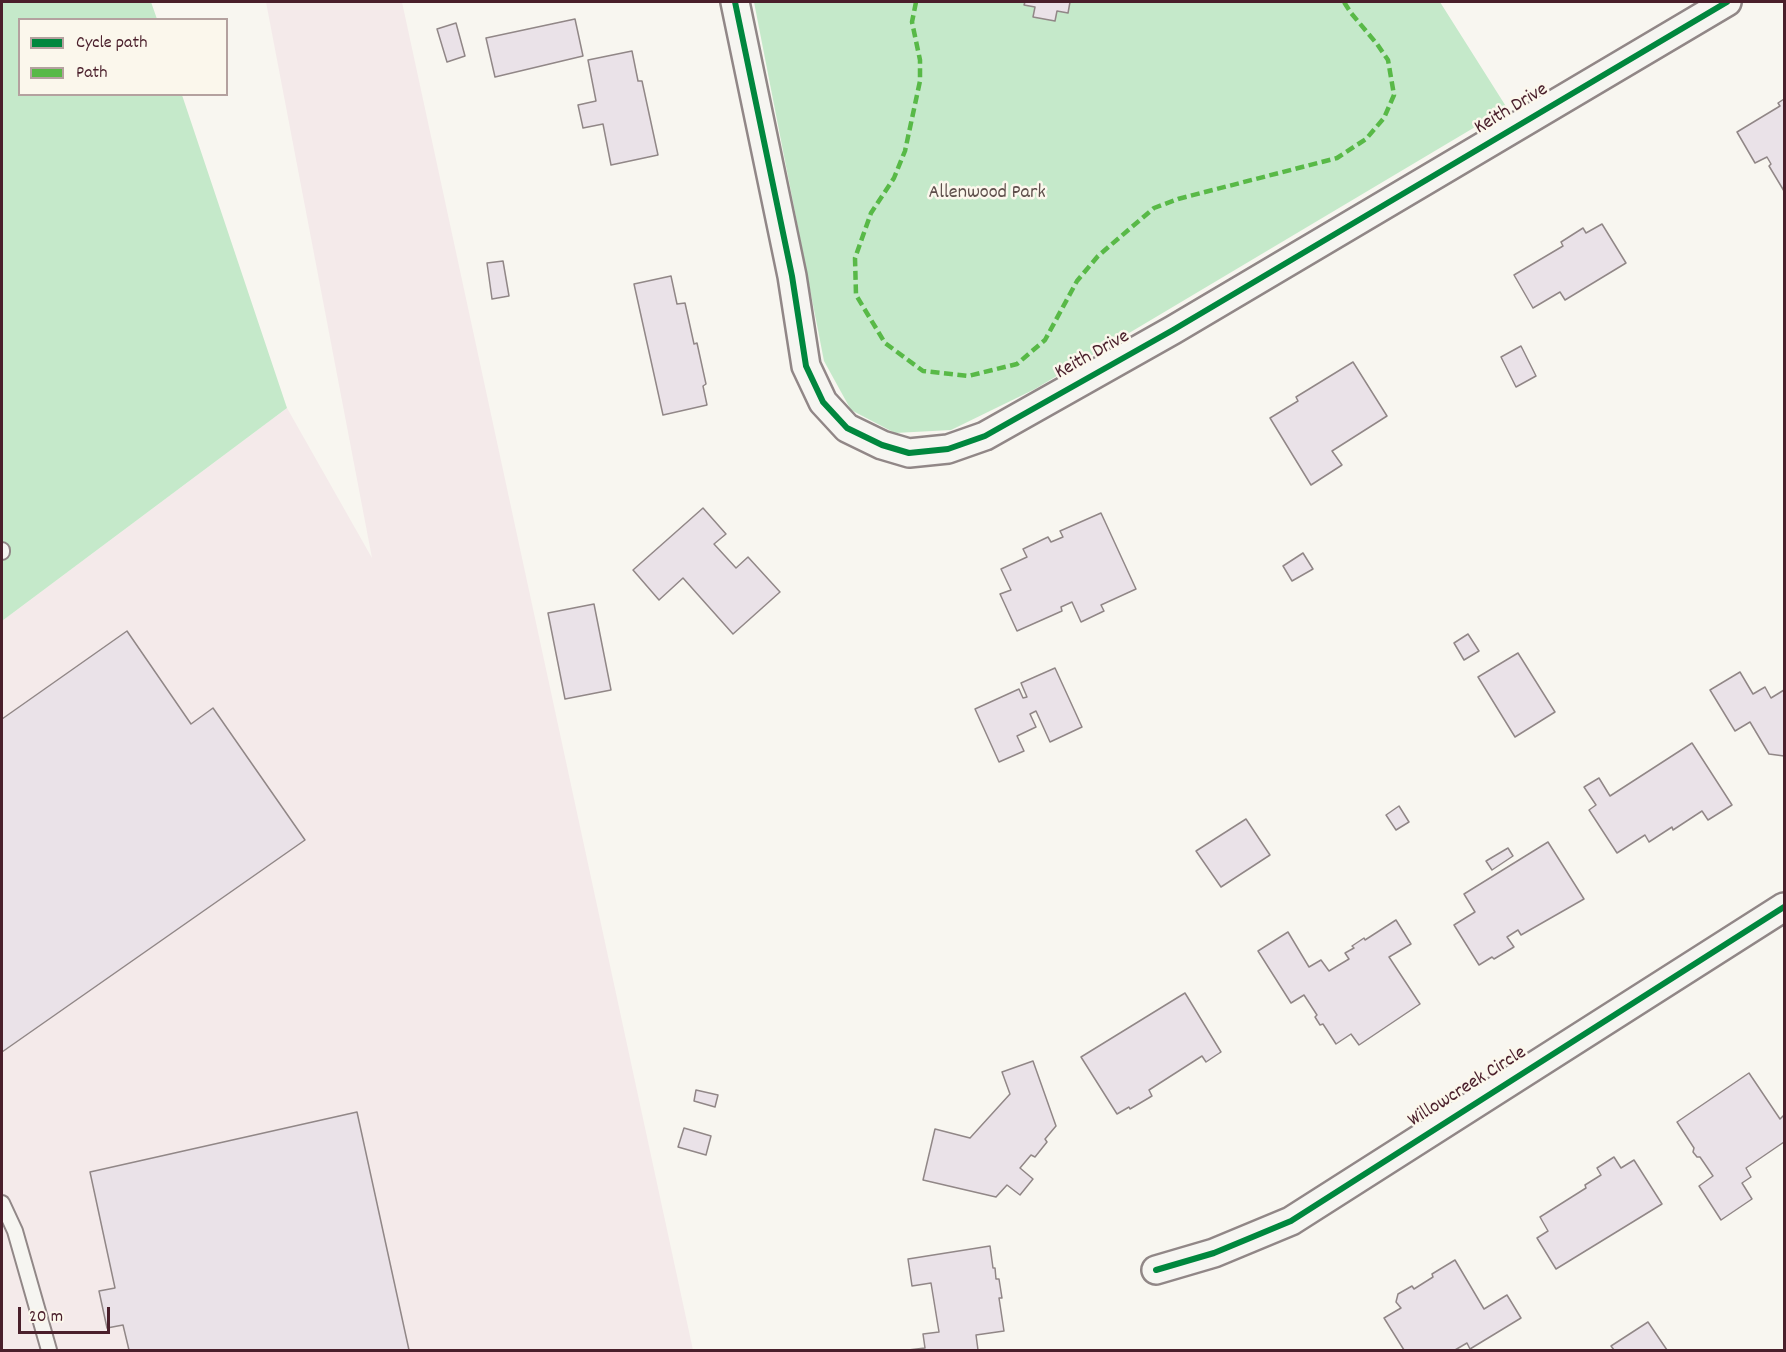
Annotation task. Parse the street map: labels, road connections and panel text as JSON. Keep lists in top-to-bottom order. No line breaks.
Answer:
{"streets":{"street":["Keith Drive","Willowcreek Circle"]},"parks":["Allenwood Park"],"legend":["Cycle path","Path"],"scale_bar":"20 m"}
